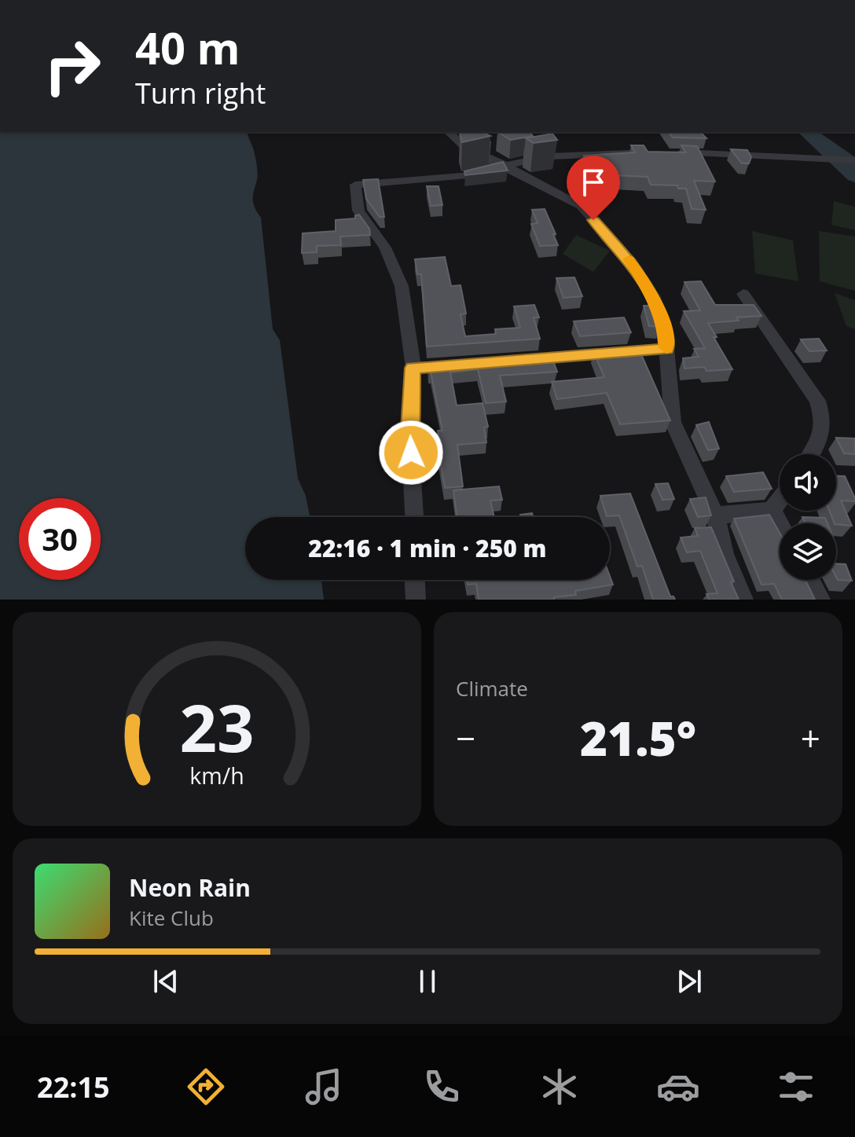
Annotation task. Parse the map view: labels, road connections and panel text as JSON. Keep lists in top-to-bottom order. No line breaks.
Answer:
{"page":{"turn":["40 m","Turn right"],"limit":"30","trip":"22:16 · 1 min · 250 m","tile":"Climate","heat":["−","21.5°","+"],"song":["Neon Rain","Kite Club"],"tabs":"22:15","gauge":["23","km/h"]}}
